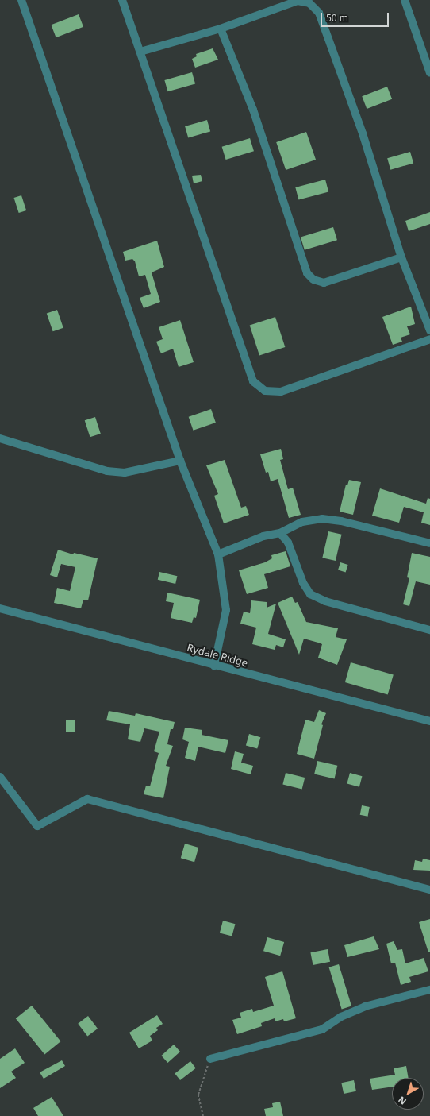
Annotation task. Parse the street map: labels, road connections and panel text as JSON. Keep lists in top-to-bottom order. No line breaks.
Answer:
{"streets":{"street":["Rydale Ridge"]},"scale_bar":"50 m","north":"bottom left"}
